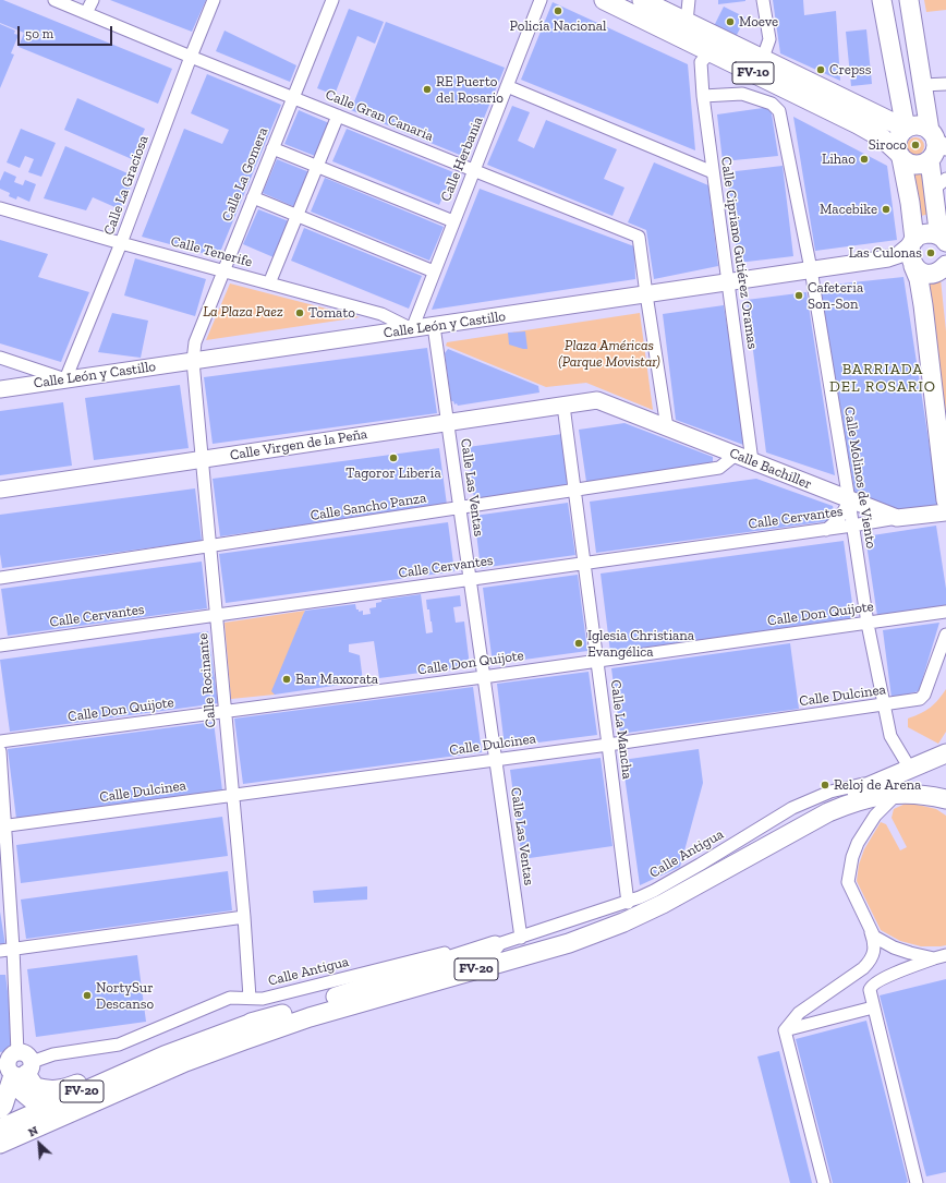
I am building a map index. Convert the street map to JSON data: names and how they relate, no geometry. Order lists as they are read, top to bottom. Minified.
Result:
{"streets":{"main road":["FV-10","FV-20"],"street":["Calle Gran Canaria","Calle Herbania","Calle La Gomera","Calle La Graciosa","Calle Tenerife","Calle Cipriano Gutiérez Oramas","Calle León y Castillo","Calle Virgen de la Peña","Calle Bachiller","Calle Molinos de Viento","Calle Las Ventas","Calle Sancho Panza","Calle Cervantes","Calle Don Quijote","Calle Rocinante","Calle Dulcinea","Calle La Mancha","Calle Antigua"]},"crossings":[["FV-10","Calle Cipriano Gutiérez Oramas"],["Calle Gran Canaria","Calle Herbania"],["Calle Gran Canaria","Calle La Gomera"],["Calle Gran Canaria","Calle La Graciosa"],["Calle Gran Canaria","Calle León y Castillo"],["Calle Herbania","Calle Tenerife"],["Calle Herbania","Calle León y Castillo"],["Calle La Gomera","Calle Tenerife"],["Calle La Gomera","Calle León y Castillo"],["Calle La Gomera","Calle Rocinante"],["Calle La Graciosa","Calle Tenerife"],["Calle La Graciosa","Calle León y Castillo"],["Calle Tenerife","Calle León y Castillo"],["Calle Cipriano Gutiérez Oramas","Calle León y Castillo"],["Calle Cipriano Gutiérez Oramas","Calle Bachiller"],["Calle Cipriano Gutiérez Oramas","Calle Molinos de Viento"],["Calle León y Castillo","Calle Molinos de Viento"],["Calle León y Castillo","Calle Las Ventas"],["Calle León y Castillo","Calle Rocinante"],["Calle Virgen de la Peña","Calle Bachiller"],["Calle Virgen de la Peña","Calle Las Ventas"],["Calle Virgen de la Peña","Calle Rocinante"],["Calle Virgen de la Peña","Calle La Mancha"],["Calle Bachiller","Calle Molinos de Viento"],["Calle Bachiller","Calle Sancho Panza"],["Calle Bachiller","Calle Cervantes"],["Calle Molinos de Viento","Calle Cervantes"],["Calle Molinos de Viento","Calle Don Quijote"],["Calle Molinos de Viento","Calle Dulcinea"],["Calle Molinos de Viento","FV-20"],["Calle Las Ventas","Calle Sancho Panza"],["Calle Las Ventas","Calle Cervantes"],["Calle Las Ventas","Calle Don Quijote"],["Calle Las Ventas","Calle Dulcinea"],["Calle Las Ventas","Calle Antigua"],["Calle Sancho Panza","Calle Rocinante"],["Calle Sancho Panza","Calle La Mancha"],["Calle Cervantes","Calle Rocinante"],["Calle Cervantes","Calle La Mancha"],["Calle Don Quijote","Calle Rocinante"],["Calle Don Quijote","Calle La Mancha"],["Calle Rocinante","Calle Dulcinea"],["Calle Rocinante","Calle Antigua"],["Calle Dulcinea","Calle La Mancha"],["Calle La Mancha","Calle Antigua"],["Calle Antigua","FV-20"]],"districts":["BARRIADA DEL ROSARIO"],"parks":["La Plaza Paez","Plaza Américas (Parque Movistar)"],"places":["Policía Nacional","Moeve","Crepss","RE Puerto del Rosario","Siroco","Lihao","Macebike","Las Culonas","Cafeteria Son-Son","Tomato","Tagoror Libería","Iglesia Christiana Evangélica","Bar Maxorata","Reloj de Arena","NortySur Descanso"],"scale_bar":"50 m","north":"top left"}
